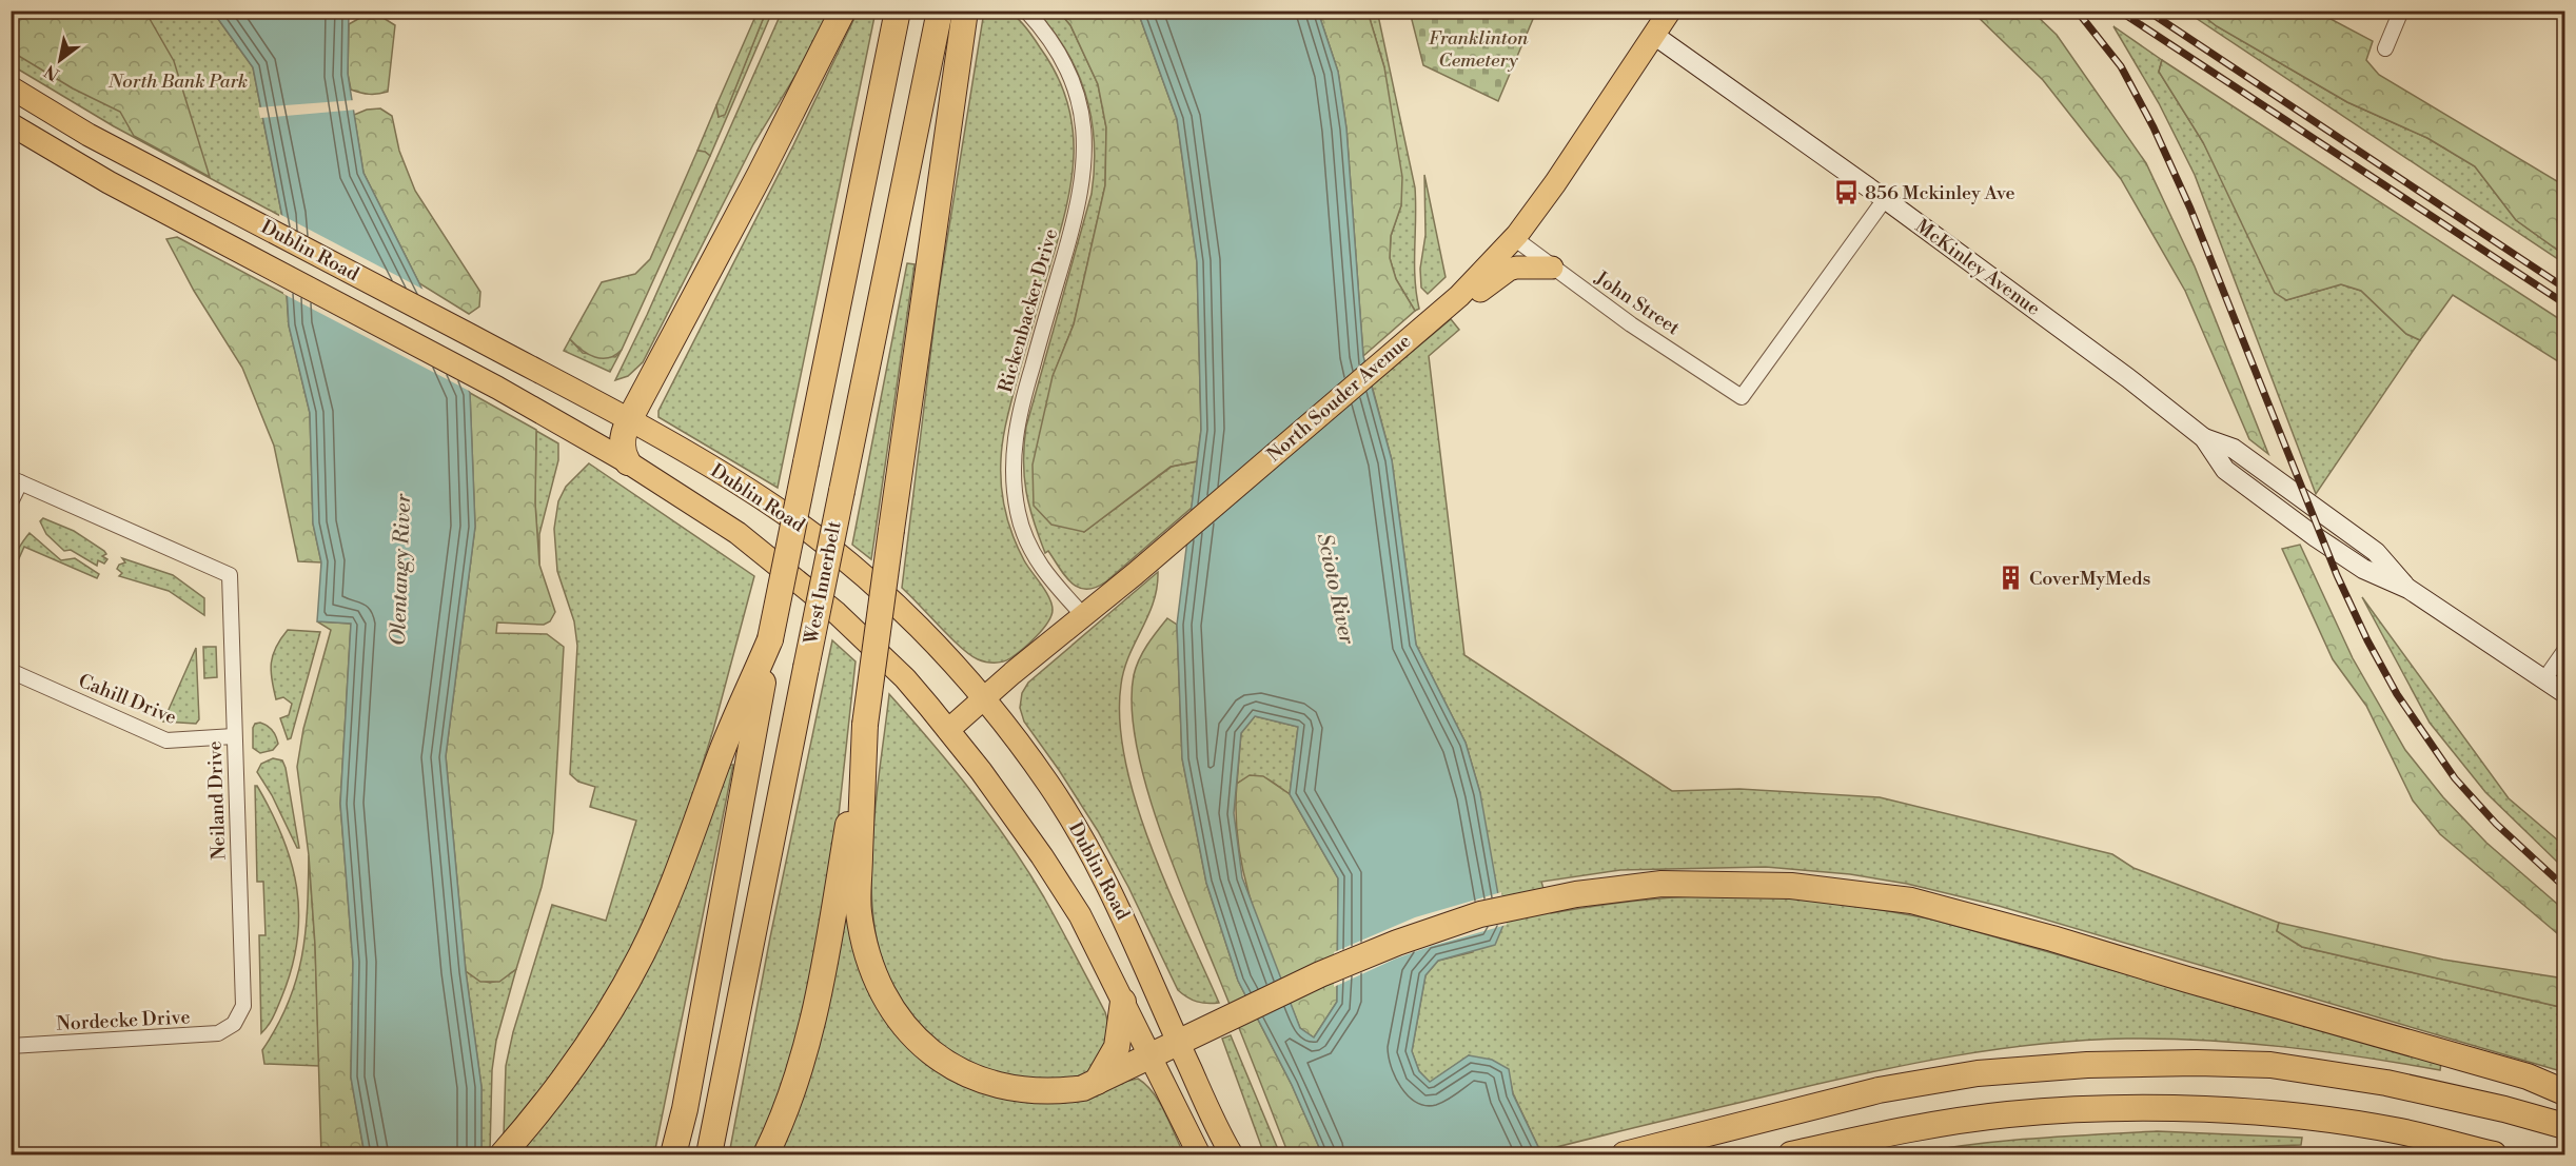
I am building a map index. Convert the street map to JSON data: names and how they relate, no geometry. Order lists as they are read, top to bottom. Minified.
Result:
{"streets":{"highway":["West Innerbelt"],"main road":["Dublin Road","McKinley Avenue","North Souder Avenue"],"street":["John Street","Rickenbacker Drive","Cahill Drive","Neiland Drive","Nordecke Drive"]},"crossings":[["Dublin Road","North Souder Avenue"],["McKinley Avenue","John Street"],["McKinley Avenue","North Souder Avenue"],["John Street","North Souder Avenue"],["Rickenbacker Drive","North Souder Avenue"],["Cahill Drive","Neiland Drive"],["Neiland Drive","Nordecke Drive"]],"water":["Olentangy River","Scioto River"],"parks":["Franklinton Cemetery","North Bank Park"],"places":{"bus stop":["856 Mckinley Ave"],"building":["CoverMyMeds"]},"north":"bottom left"}
